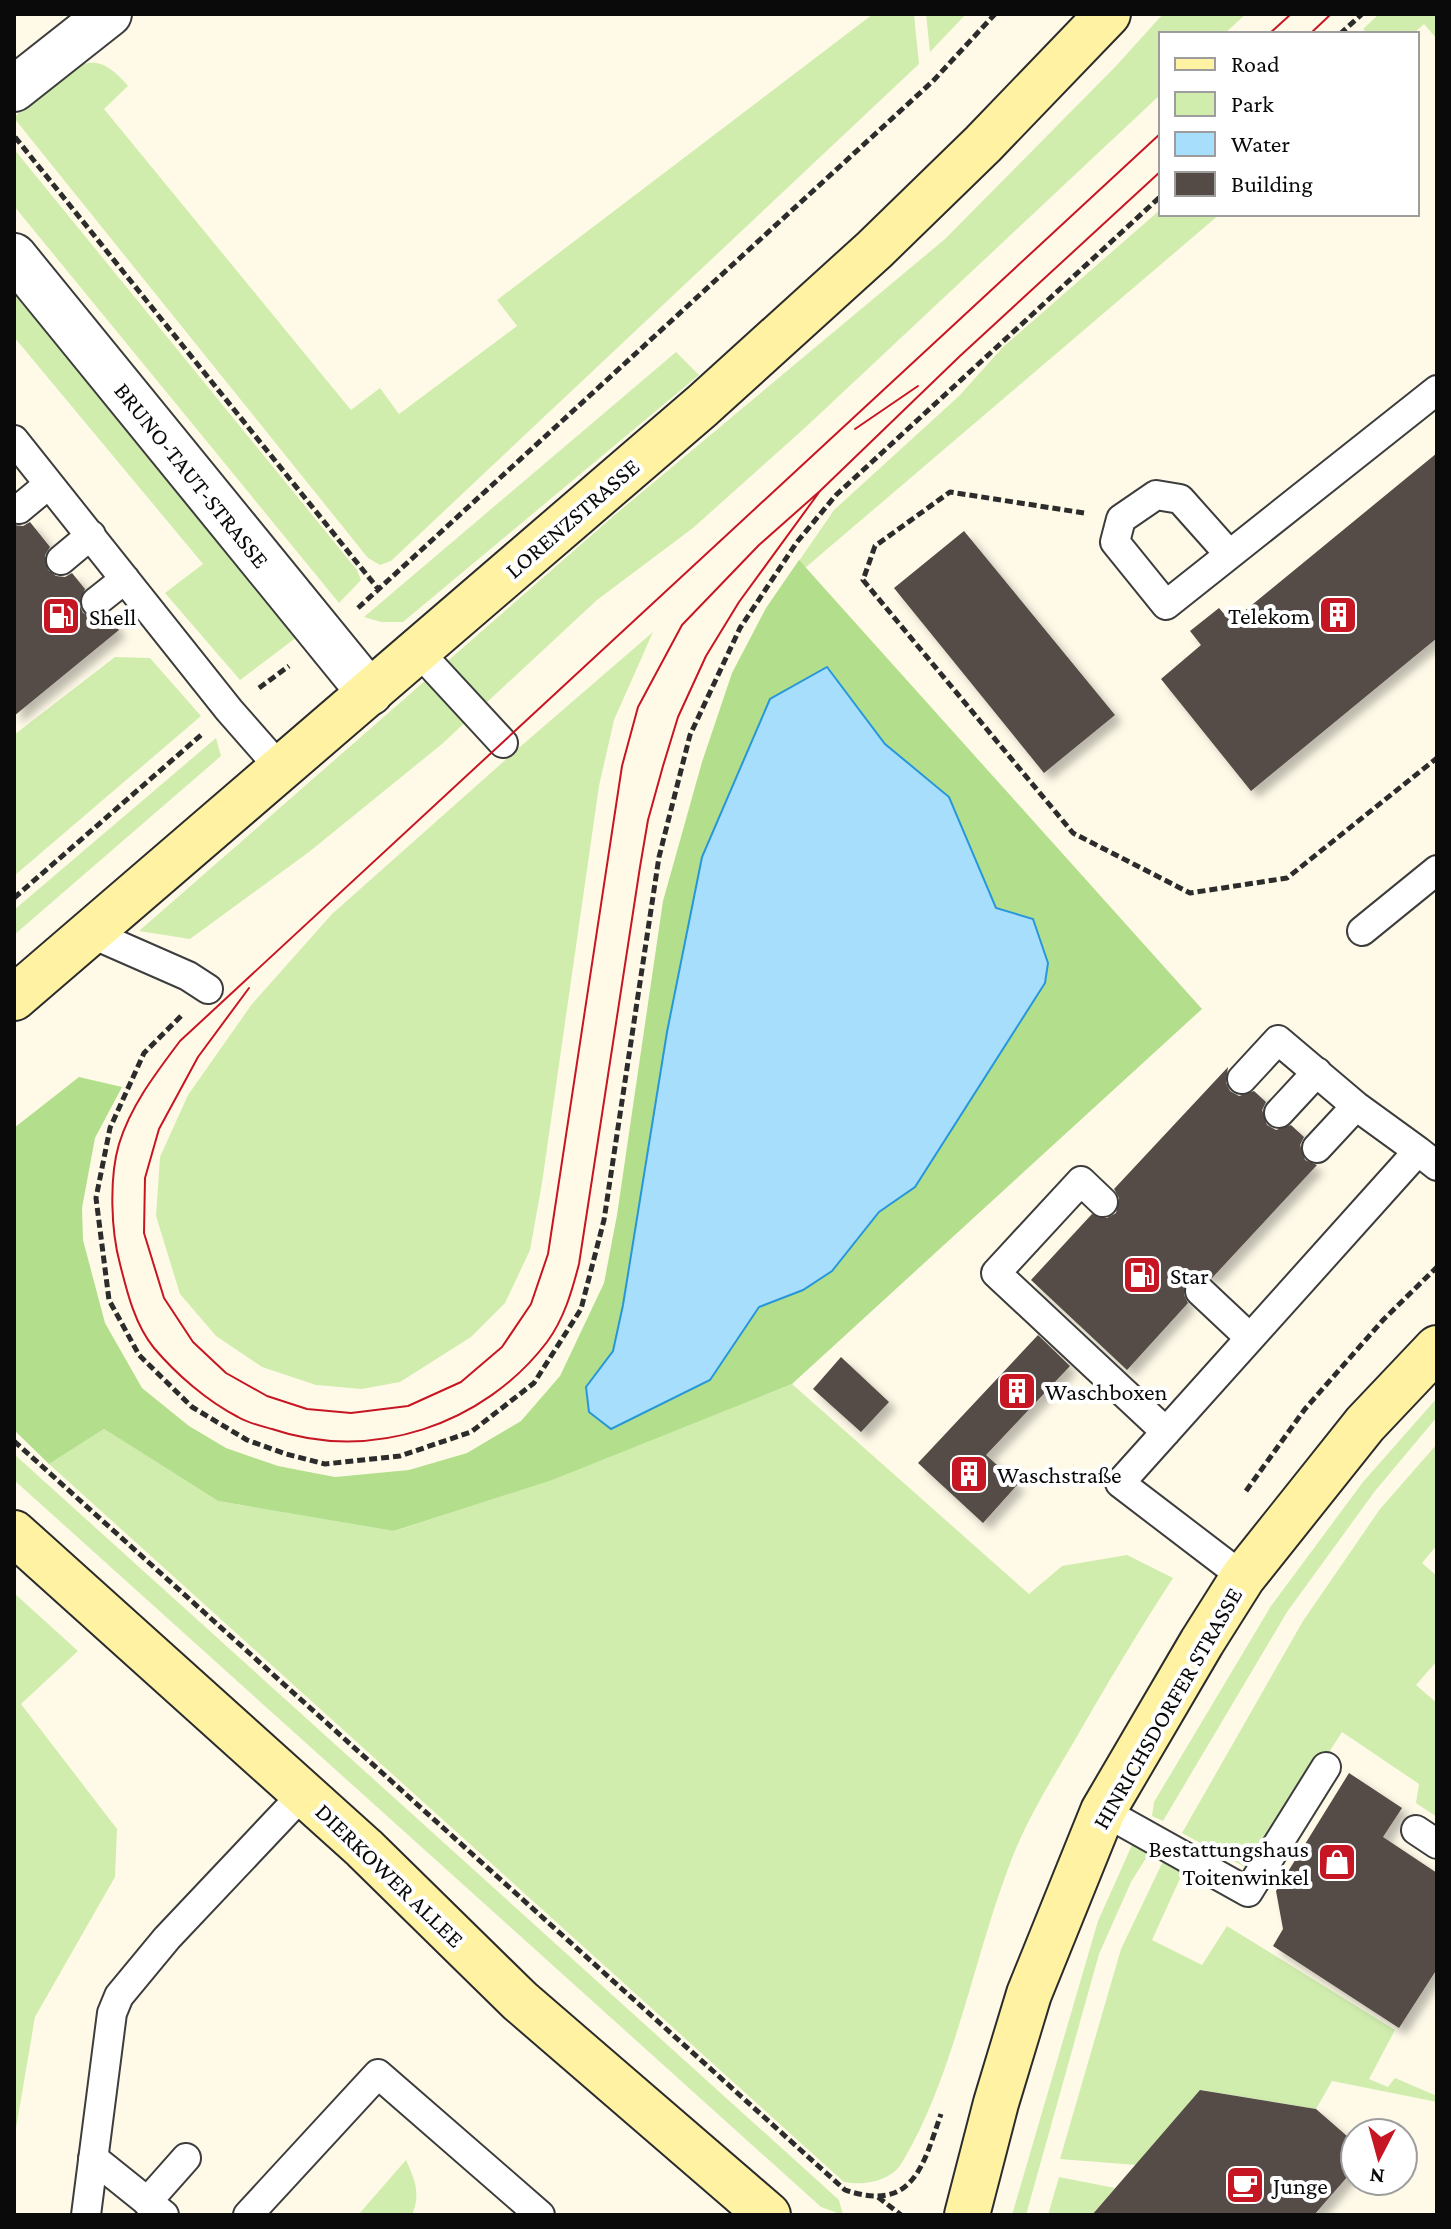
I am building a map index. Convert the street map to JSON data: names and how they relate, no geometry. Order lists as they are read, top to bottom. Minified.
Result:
{"streets":{"street":["BRUNO-TAUT-STRASSE","LORENZSTRASSE","HINRICHSDORFER STRASSE","DIERKOWER ALLEE"]},"crossings":[["BRUNO-TAUT-STRASSE","LORENZSTRASSE"]],"places":{"building":["Telekom","Waschboxen","Waschstraße"],"fuel station":["Shell","Star"],"shop":["Bestattungshaus Toitenwinkel"],"cafe":["Junge"]},"legend":["Road","Park","Water","Building"],"north":"bottom"}
